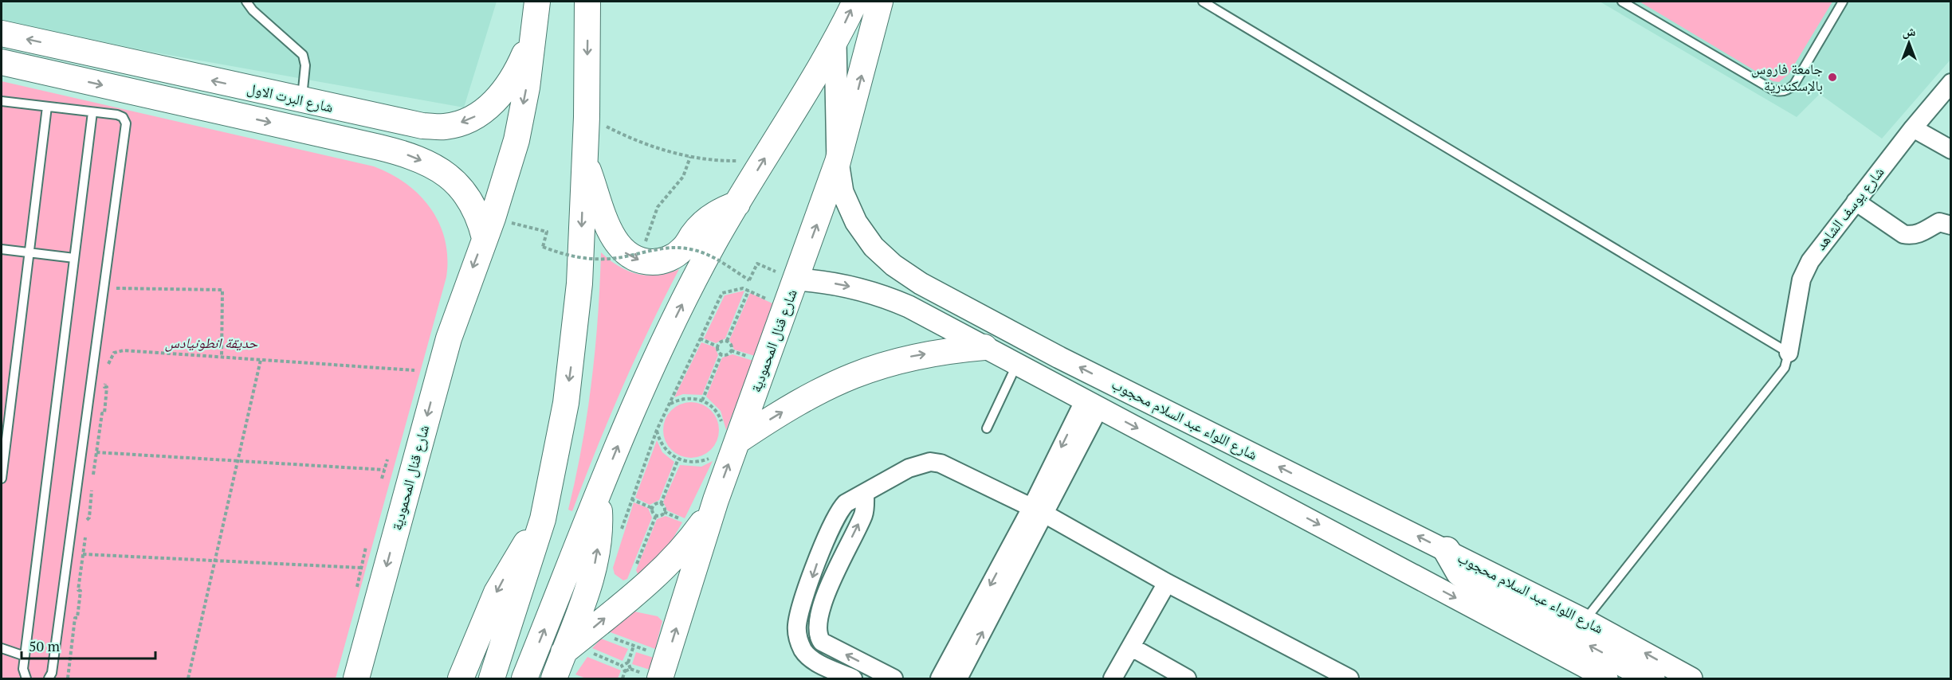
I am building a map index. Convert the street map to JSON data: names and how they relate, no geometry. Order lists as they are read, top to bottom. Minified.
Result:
{"streets":{"main road":["شارع البرت الاول","شارع قنال المحمودية"],"street":["شارع يوسف الشاهد","شارع اللواء عبد السلام محجوب"]},"crossings":[["شارع البرت الاول","شارع قنال المحمودية"],["شارع قنال المحمودية","شارع اللواء عبد السلام محجوب"]],"parks":["حديقة انطونيادس"],"places":["جامعة فاروس بالإسكندرية"],"scale_bar":"50 m","north":"top"}
